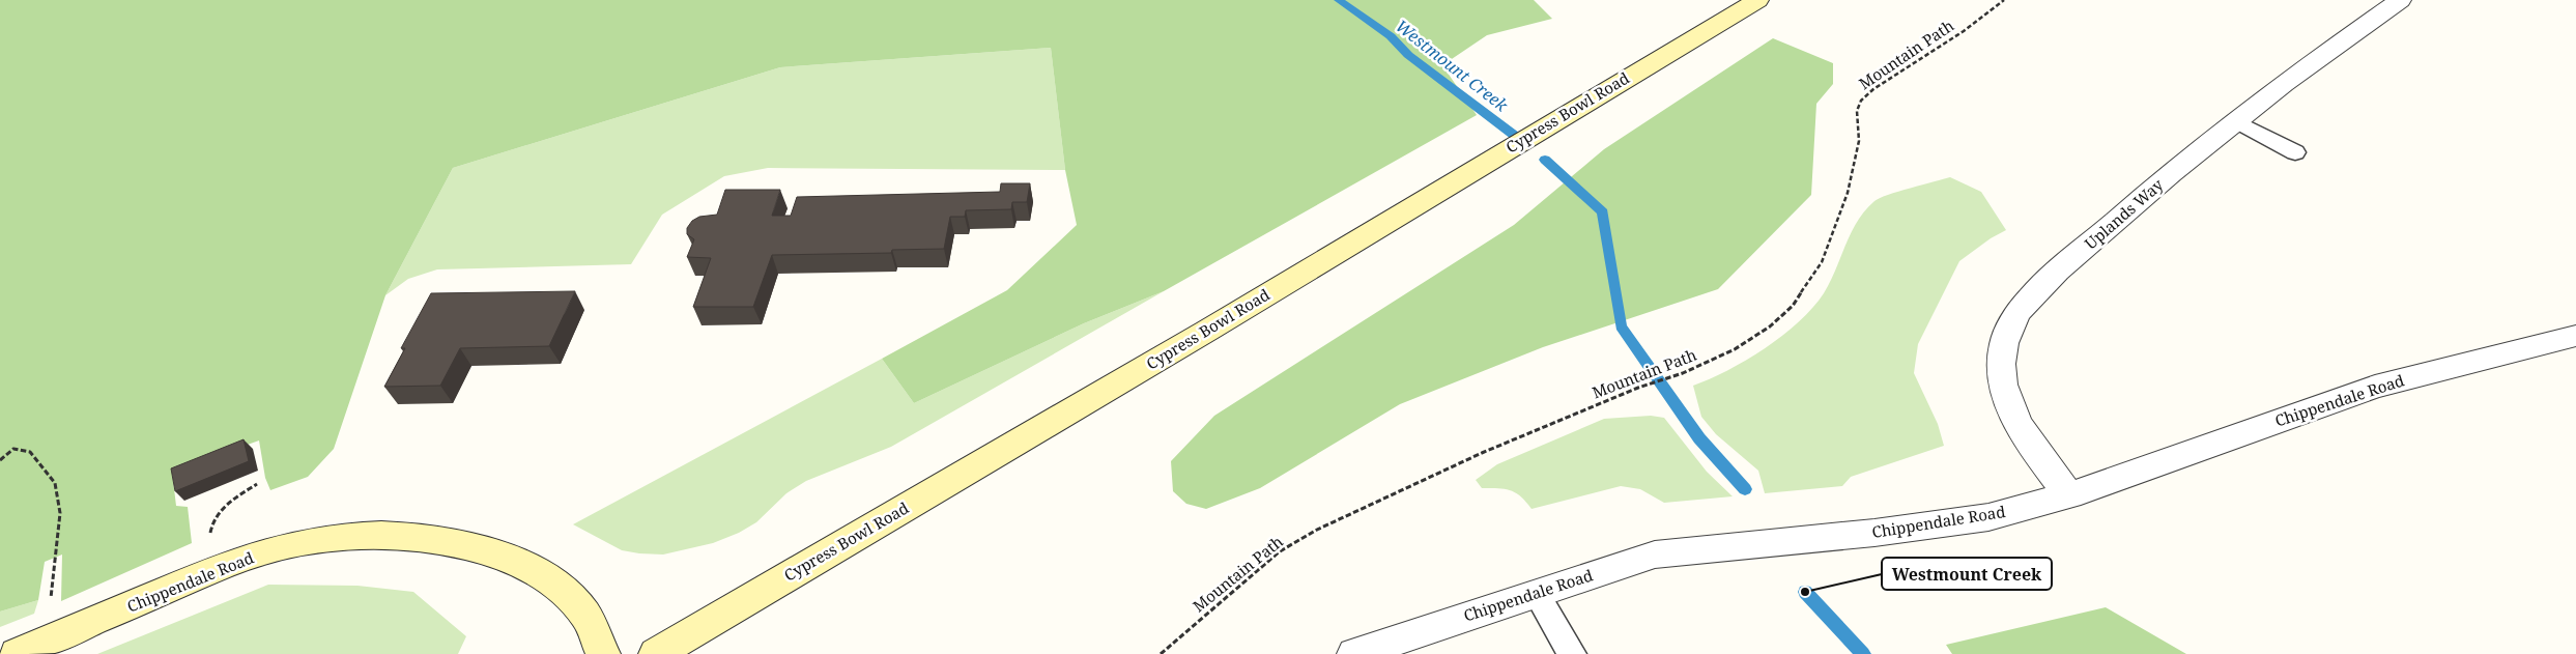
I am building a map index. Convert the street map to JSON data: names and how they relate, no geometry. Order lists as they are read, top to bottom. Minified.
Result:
{"streets":{"street":["Cypress Bowl Road","Uplands Way","Chippendale Road"],"path":["Mountain Path"]},"crossings":[["Uplands Way","Chippendale Road"]],"water":["Westmount Creek"],"places":["Westmount Creek"]}
